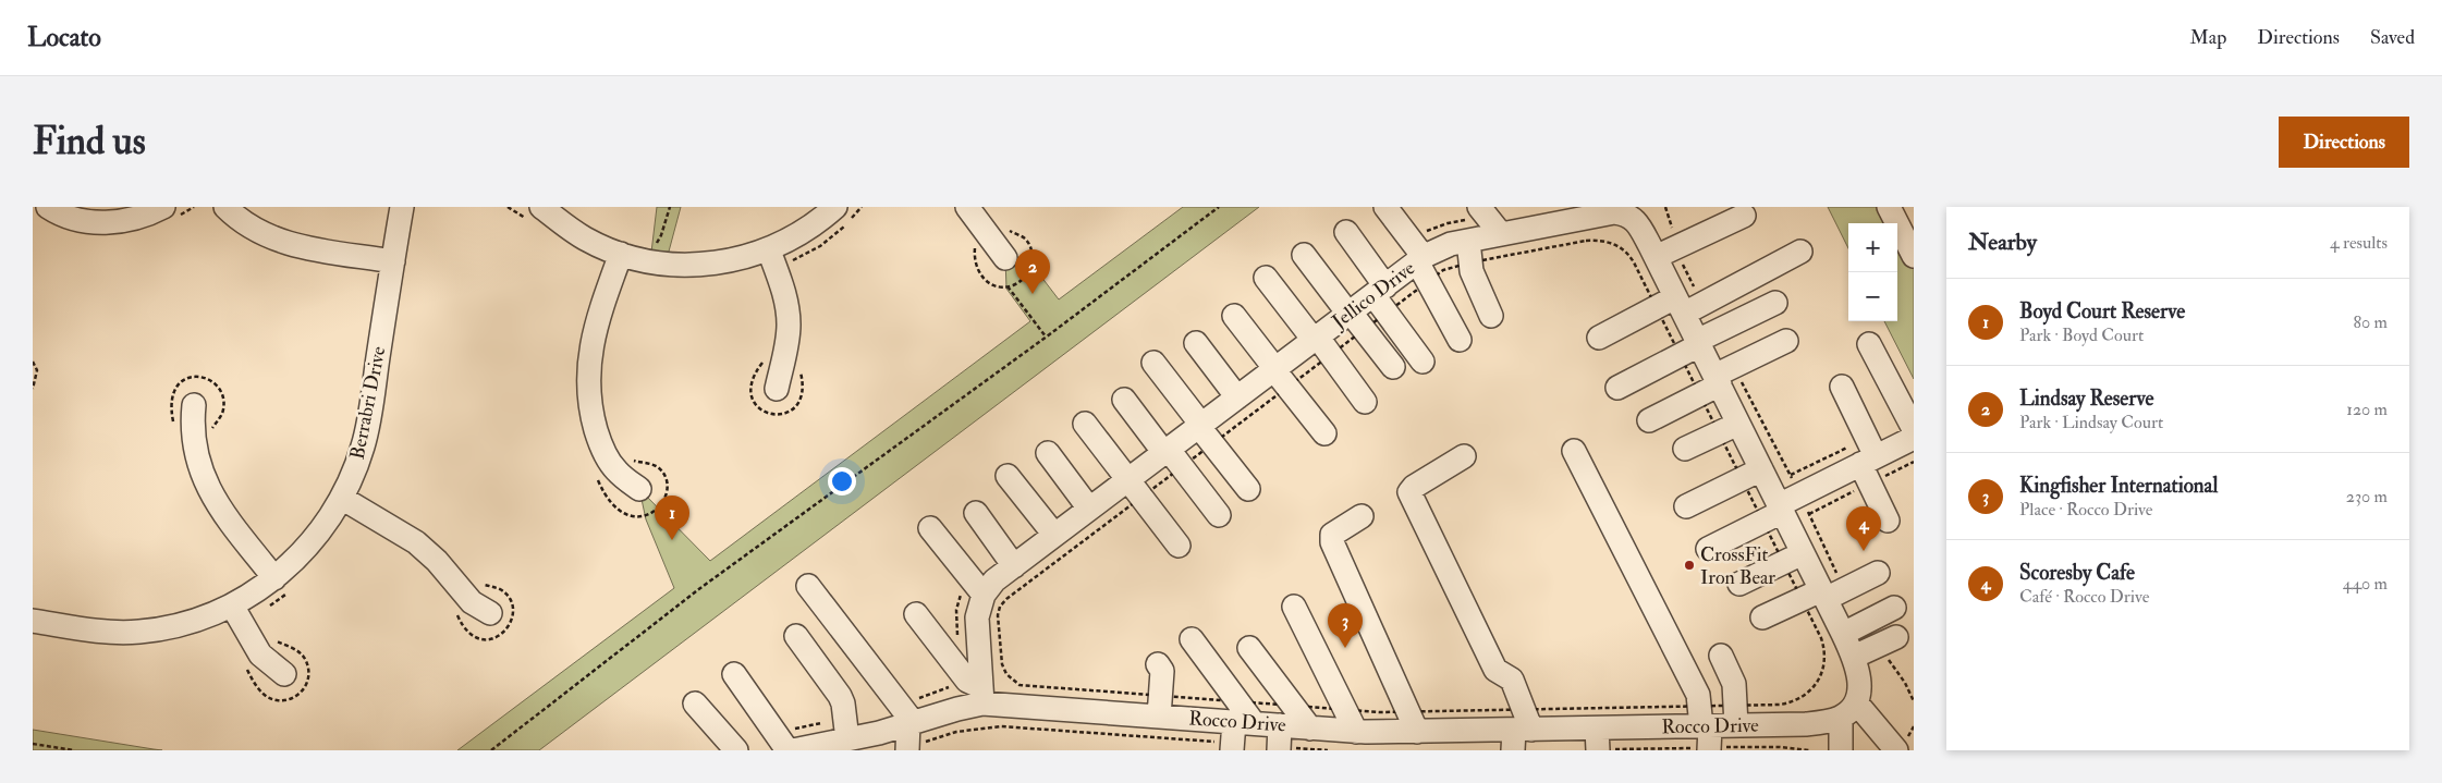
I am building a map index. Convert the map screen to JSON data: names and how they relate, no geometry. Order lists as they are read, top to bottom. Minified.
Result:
{"streets":{"street":["Jellico Drive","Berrabri Drive","Rocco Drive"]},"places":["CrossFit Iron Bear"],"page":{"header":"Locato","nav":["Map","Directions","Saved"],"buttons":"Directions","title":"Find us","heading":["Nearby","4 results"],"map_buttons":["+","−"],"pins":["2","1","4","3"],"list":[{"mark":"1","name":"Boyd Court Reserve","note":"Park · Boyd Court","value":"80 m"},{"mark":"2","name":"Lindsay Reserve","note":"Park · Lindsay Court","value":"120 m"},{"mark":"3","name":"Kingfisher International","note":"Place · Rocco Drive","value":"230 m"},{"mark":"4","name":"Scoresby Cafe","note":"Café · Rocco Drive","value":"440 m"}]}}
